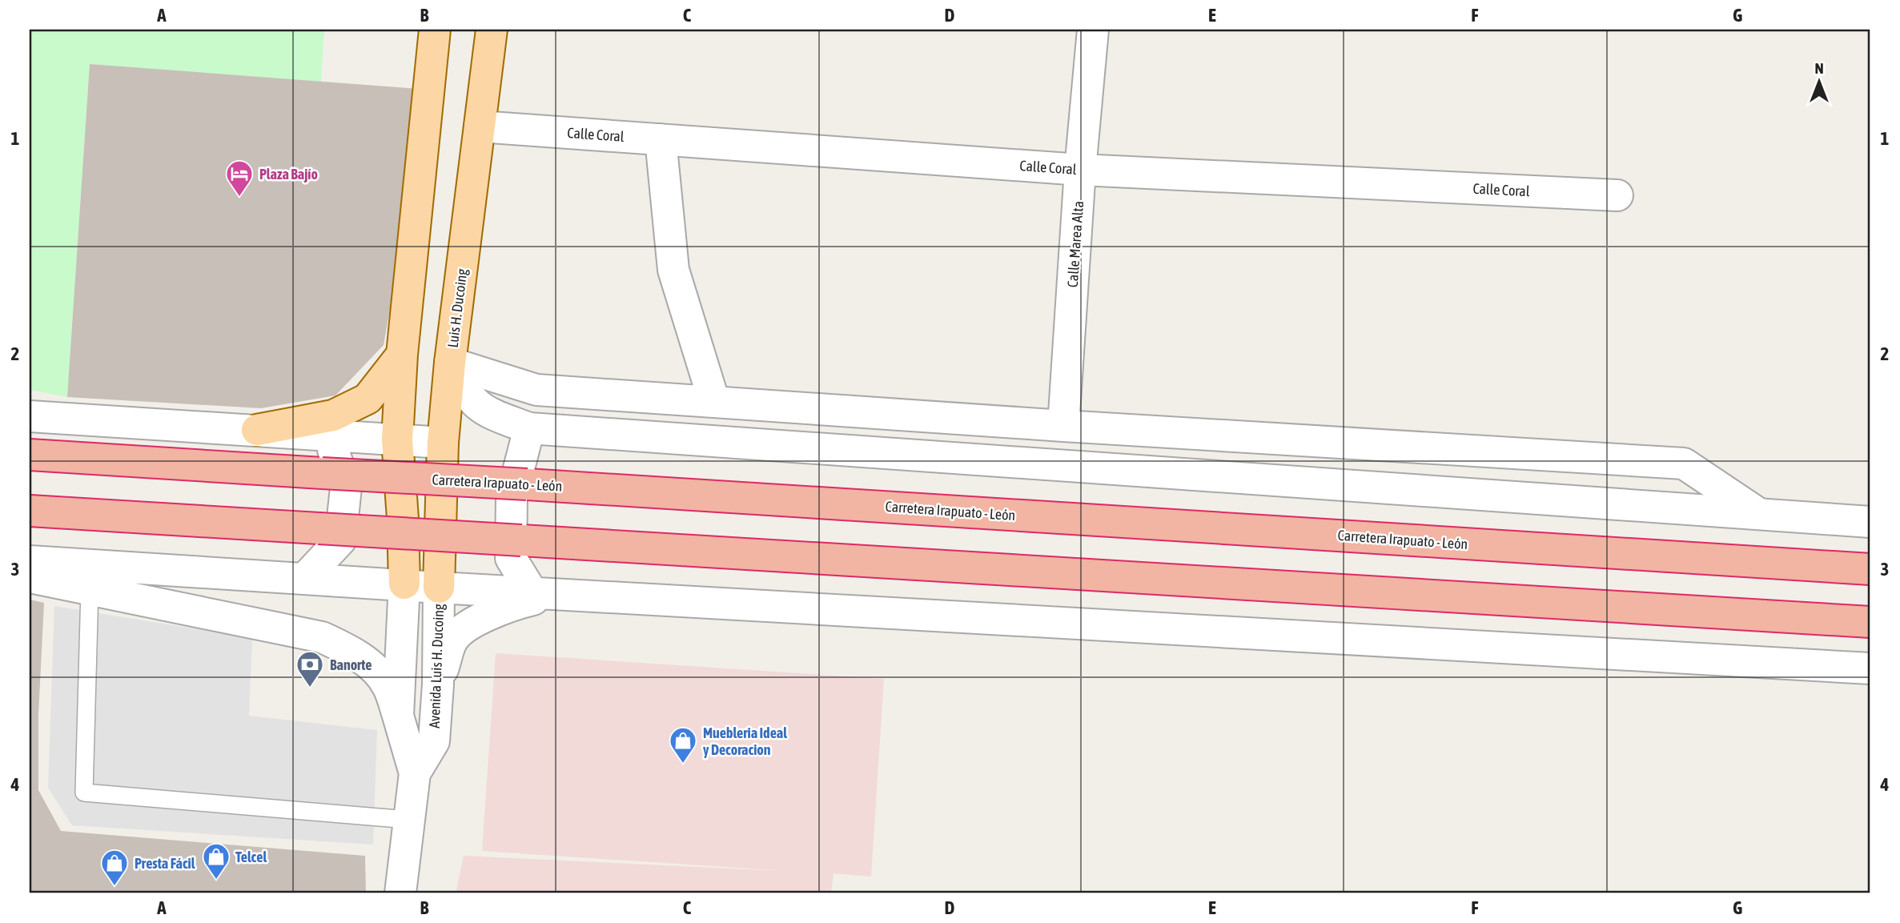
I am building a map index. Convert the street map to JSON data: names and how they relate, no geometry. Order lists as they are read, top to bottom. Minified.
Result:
{"streets":{"highway":["Carretera Irapuato - León"],"main road":["Luis H. Ducoing"],"street":["Calle Coral","Calle Marea Alta","Avenida Luis H. Ducoing"]},"crossings":[["Calle Coral","Calle Marea Alta"],["Calle Coral","Luis H. Ducoing"],["Luis H. Ducoing","Avenida Luis H. Ducoing"]],"places":{"hotel":["Plaza Bajío"],"bank":["Banorte"],"shop":["Muebleria Ideal y Decoracion","Telcel","Presta Fácil"]},"north":"top","grid":{"columns":["A","B","C","D","E","F","G"],"rows":["1","2","3","4"]}}
